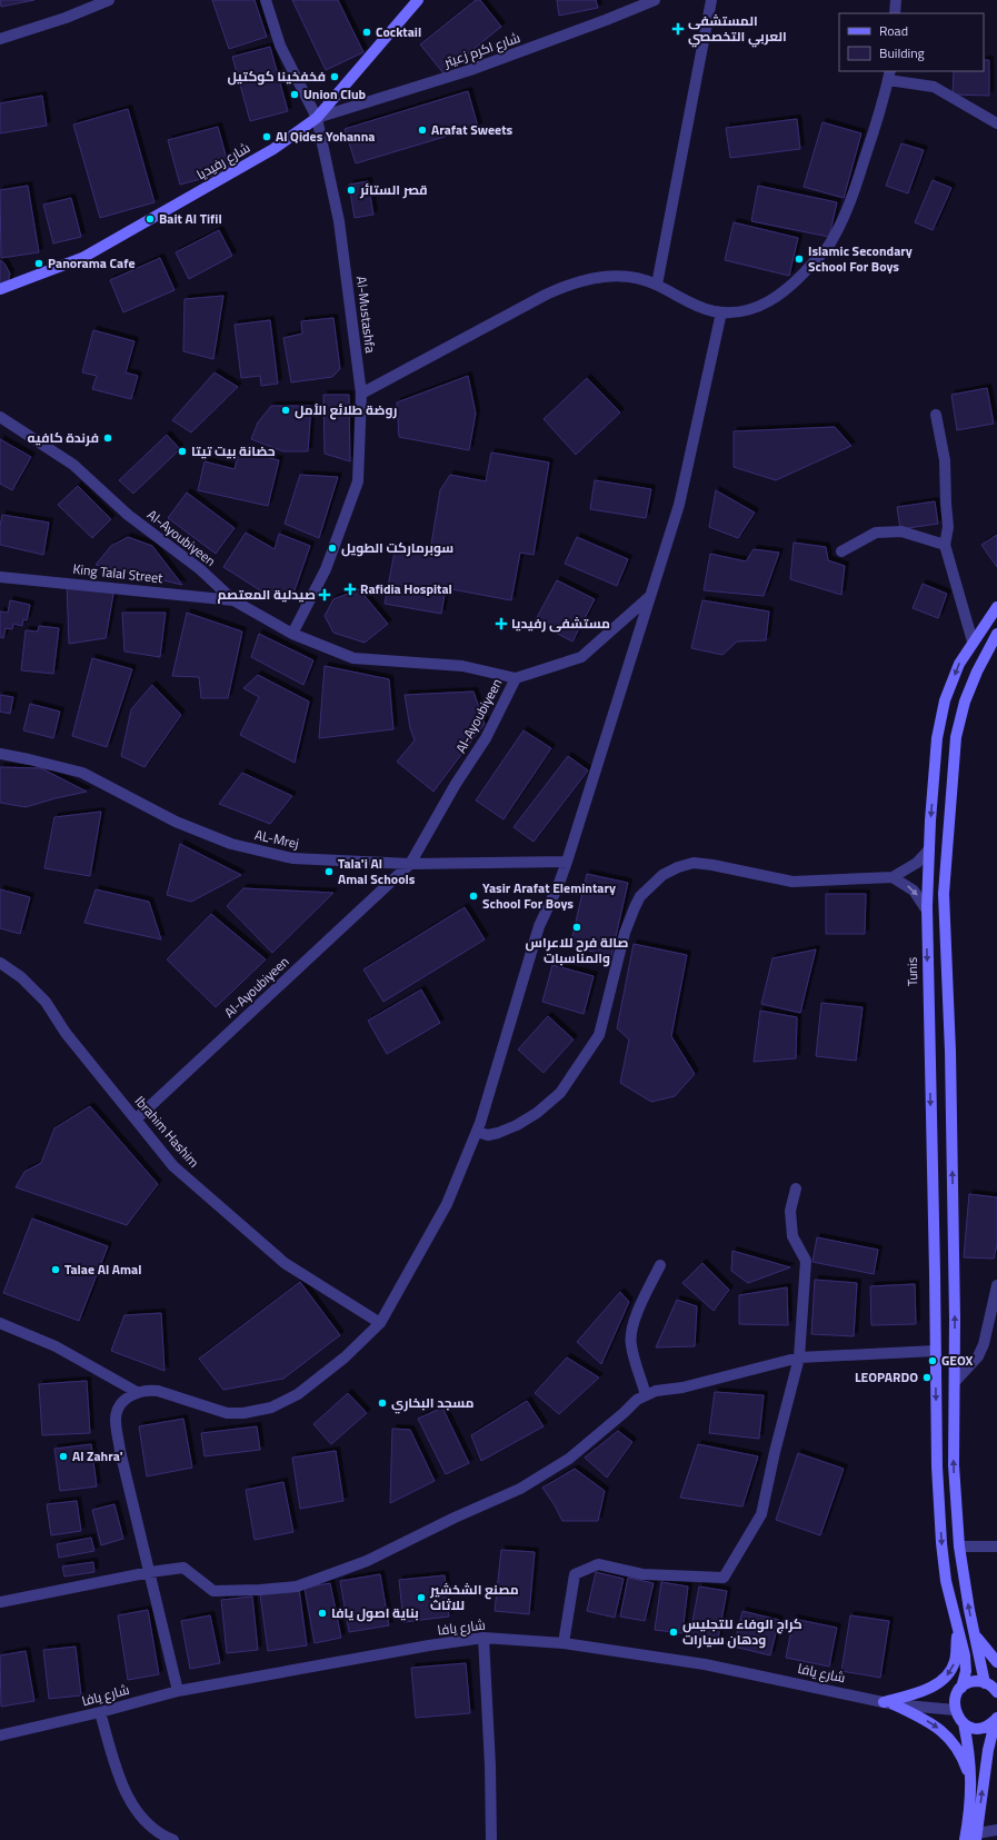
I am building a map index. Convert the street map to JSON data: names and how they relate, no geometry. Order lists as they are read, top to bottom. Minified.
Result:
{"streets":{"main road":["شارع رفيديا","Tunis"],"street":["شارع اكرم زعيتر","Al-Mustashfa","Al-Ayoubiyeen","King Talal Street","AL-Mrej","Ibrahim Hashim","شارع يافا"]},"crossings":[["شارع اكرم زعيتر","شارع رفيديا"],["شارع اكرم زعيتر","Al-Mustashfa"],["شارع رفيديا","Al-Mustashfa"],["Al-Mustashfa","Al-Ayoubiyeen"],["Al-Ayoubiyeen","King Talal Street"],["Al-Ayoubiyeen","AL-Mrej"],["Al-Ayoubiyeen","Ibrahim Hashim"],["Tunis","شارع يافا"]],"places":{"health":["المستشفى العربي التخصصي","Rafidia Hospital","صيدلية المعتصم","مستشفى رفيديا"],"other":["Cocktail","فخفخينا كوكتيل","Union Club","Arafat Sweets","Al Qides Yohanna","قصر الستائر","Bait Al Tifil","Islamic Secondary School For Boys","Panorama Cafe","روضة طلائع الأمل","فرندة كافيه","حضانة بيت تيتا","سوبرماركت الطويل","Tala'i Al Amal Schools","Yasir Arafat Elemintary School For Boys","صالة فرح للاعراس والمناسبات","Talae Al Amal","GEOX","LEOPARDO","مسجد البخاري","Al Zahra'","مصنع الشخشير للاثاث","بناية اصول يافا","كراج الوفاء للتجليس ودهان سيارات"]},"legend":["Road","Building"]}
